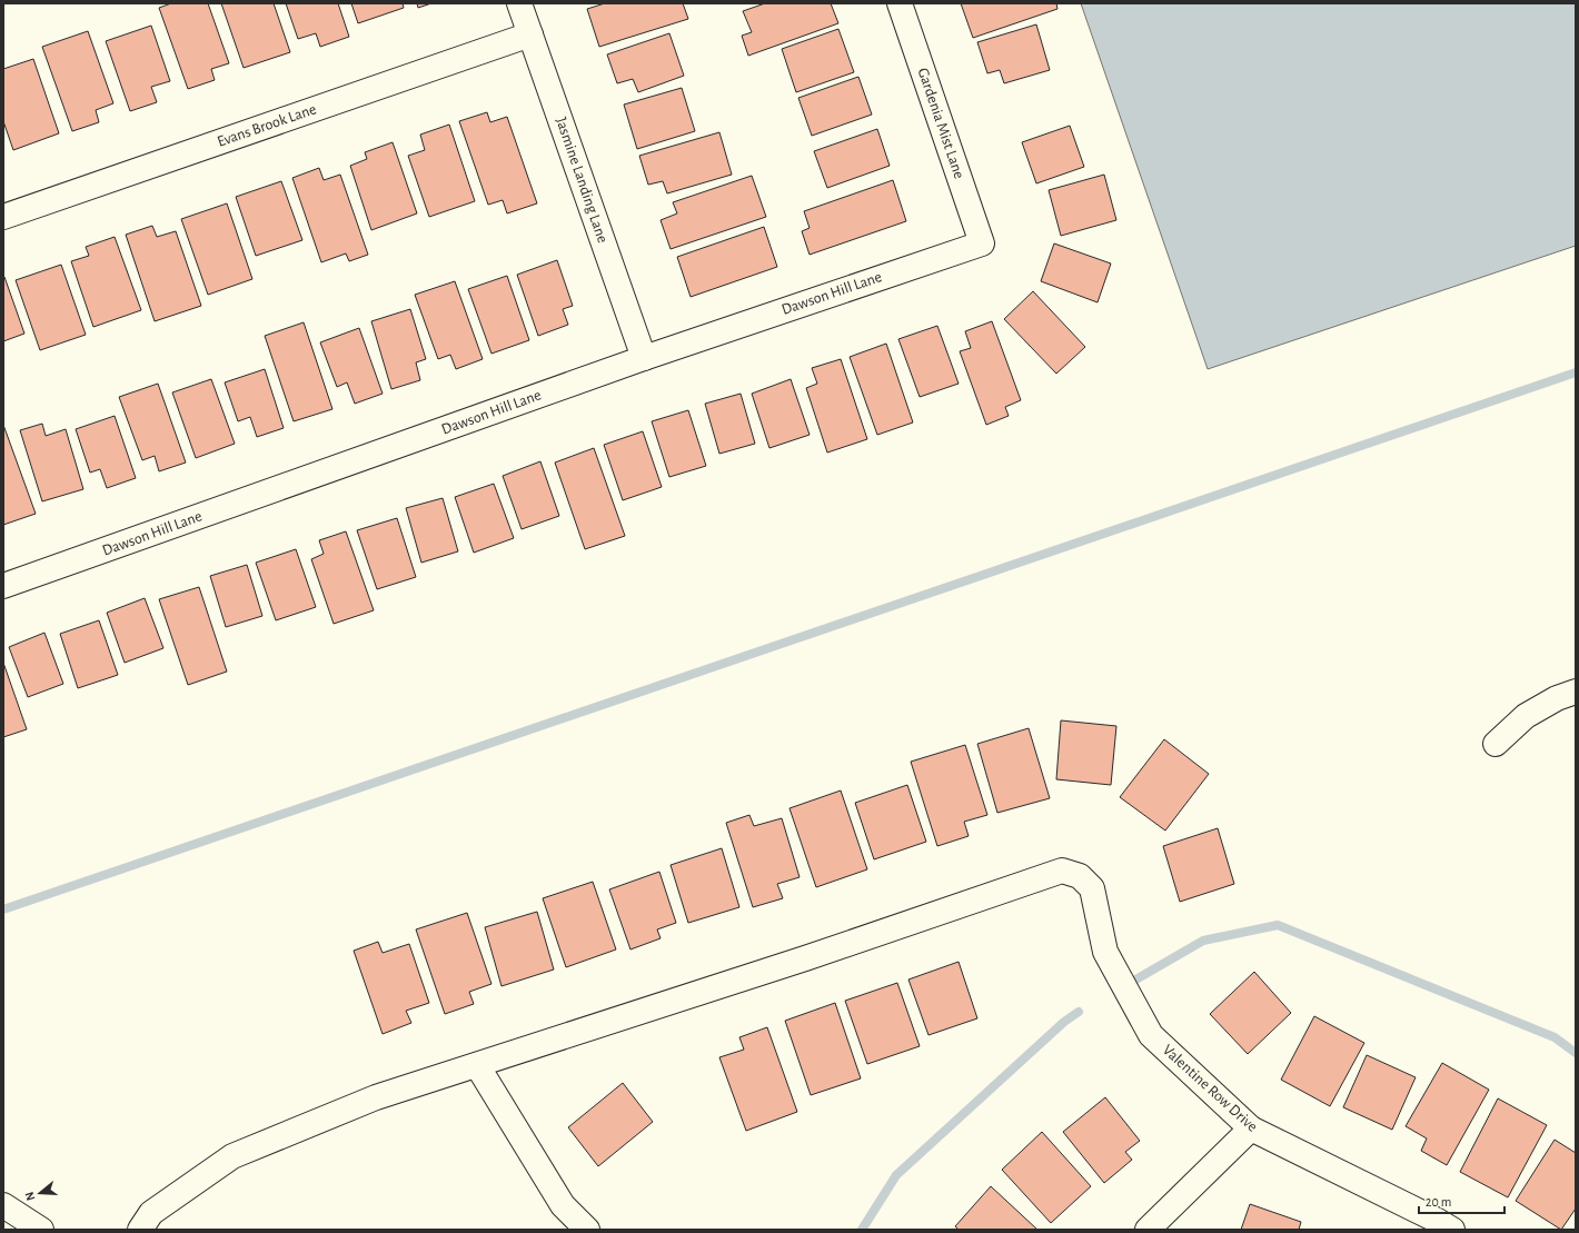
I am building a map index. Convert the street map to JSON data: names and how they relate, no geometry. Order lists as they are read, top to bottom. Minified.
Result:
{"streets":{"street":["Gardenia Mist Lane","Evans Brook Lane","Jasmine Landing Lane","Dawson Hill Lane","Valentine Row Drive"]},"crossings":[["Gardenia Mist Lane","Dawson Hill Lane"],["Evans Brook Lane","Jasmine Landing Lane"],["Jasmine Landing Lane","Dawson Hill Lane"]],"scale_bar":"20 m","north":"left"}
